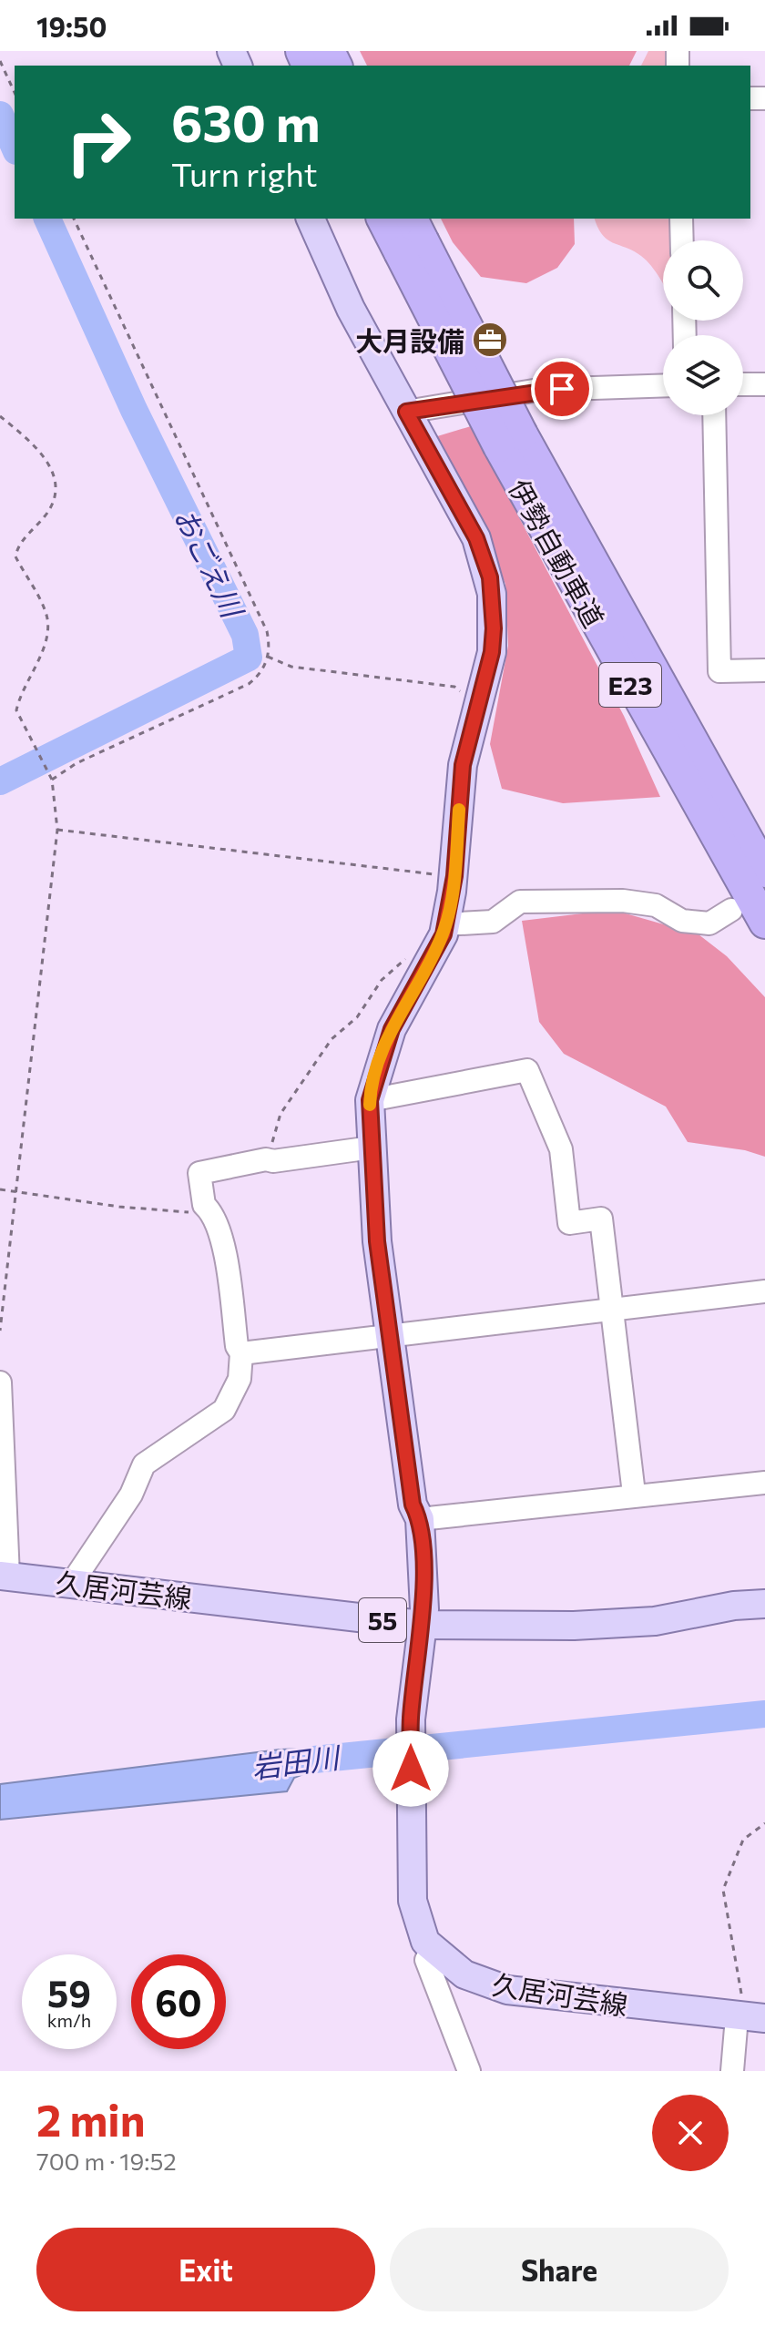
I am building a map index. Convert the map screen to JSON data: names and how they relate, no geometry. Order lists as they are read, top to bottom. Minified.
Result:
{"streets":{"highway":["伊勢自動車道","E23"],"main road":["久居河芸線","55"]},"water":["おごえ川","岩田川"],"places":{"office":["大月設備"]},"page":{"status":"19:50","turn":["630 m","Turn right"],"speed":"59 km/h","limit":"60","heading":["2 min","700 m · 19:52"],"buttons":["Exit","Share"]}}
